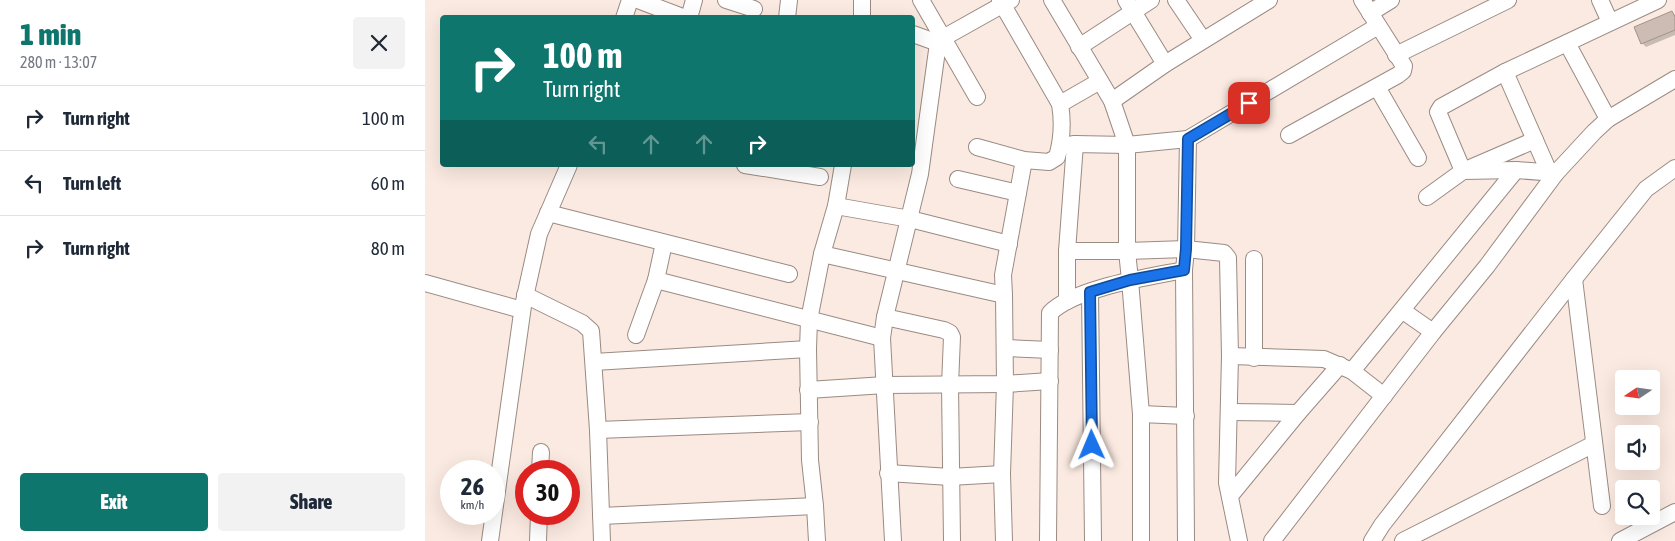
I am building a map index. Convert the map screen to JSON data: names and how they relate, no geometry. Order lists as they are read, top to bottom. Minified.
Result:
{"north":"left","page":{"heading":["1 min","280 m · 13:07"],"turn":["100 m","Turn right"],"list":[{"name":"Turn right","value":"100 m"},{"name":"Turn left","value":"60 m"},{"name":"Turn right","value":"80 m"}],"speed":"26 km/h","limit":"30","buttons":["Exit","Share"]}}
